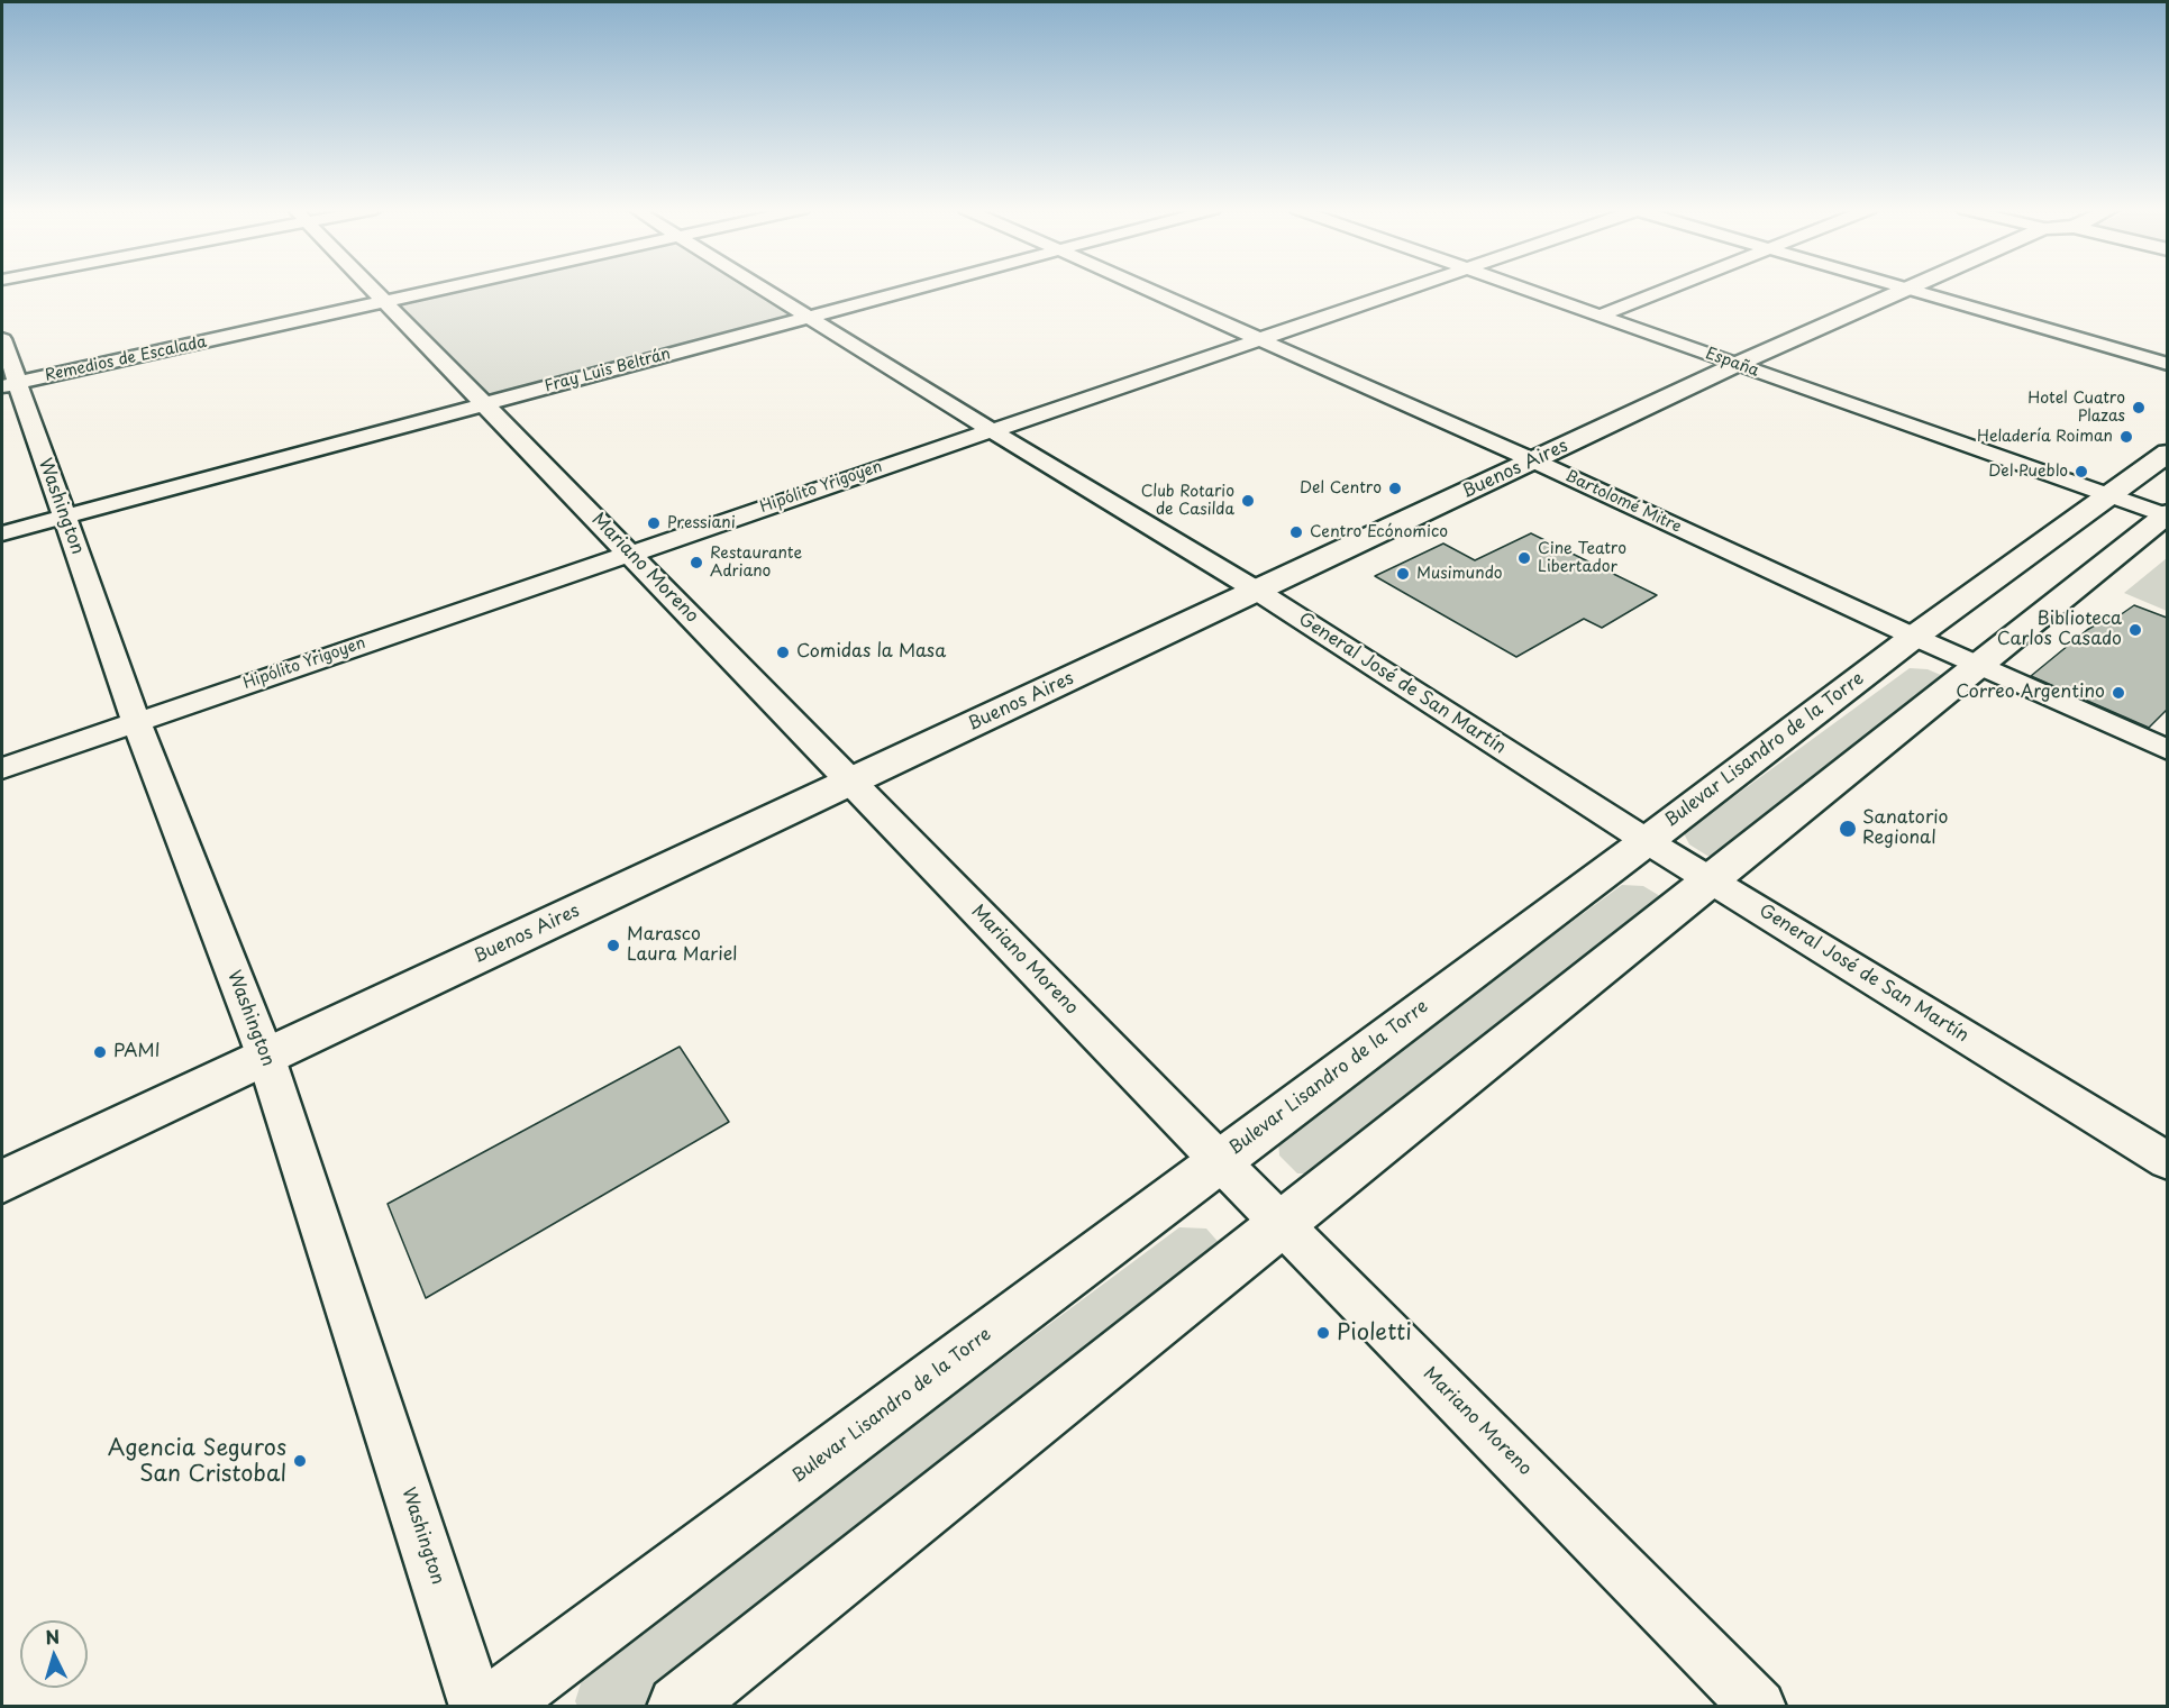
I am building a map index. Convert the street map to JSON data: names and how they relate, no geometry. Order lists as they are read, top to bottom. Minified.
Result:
{"streets":{"main road":["Buenos Aires","Bulevar Lisandro de la Torre"],"street":["Remedios de Escalada","España","Fray Luis Beltrán","Hipólito Yrigoyen","Bartolomé Mitre","Washington","Mariano Moreno","General José de San Martín"]},"crossings":[["Remedios de Escalada","Washington"],["Remedios de Escalada","Mariano Moreno"],["España","Buenos Aires"],["España","Bulevar Lisandro de la Torre"],["Fray Luis Beltrán","Washington"],["Fray Luis Beltrán","Mariano Moreno"],["Fray Luis Beltrán","General José de San Martín"],["Buenos Aires","Bartolomé Mitre"],["Buenos Aires","Washington"],["Buenos Aires","Mariano Moreno"],["Buenos Aires","General José de San Martín"],["Hipólito Yrigoyen","Bartolomé Mitre"],["Hipólito Yrigoyen","Washington"],["Hipólito Yrigoyen","Mariano Moreno"],["Hipólito Yrigoyen","General José de San Martín"],["Bartolomé Mitre","Bulevar Lisandro de la Torre"],["Mariano Moreno","Bulevar Lisandro de la Torre"],["General José de San Martín","Bulevar Lisandro de la Torre"]],"places":["Hotel Cuatro Plazas","Heladería Roiman","Del Pueblo","Del Centro","Club Rotario de Casilda","Pressiani","Centro Ecónomico","Cine Teatro Libertador","Restaurante Adriano","Musimundo","Biblioteca Carlos Casado","Comidas la Masa","Correo Argentino","Sanatorio Regional","Marasco Laura Mariel","PAMI","Pioletti","Agencia Seguros San Cristobal"],"north":"top"}
